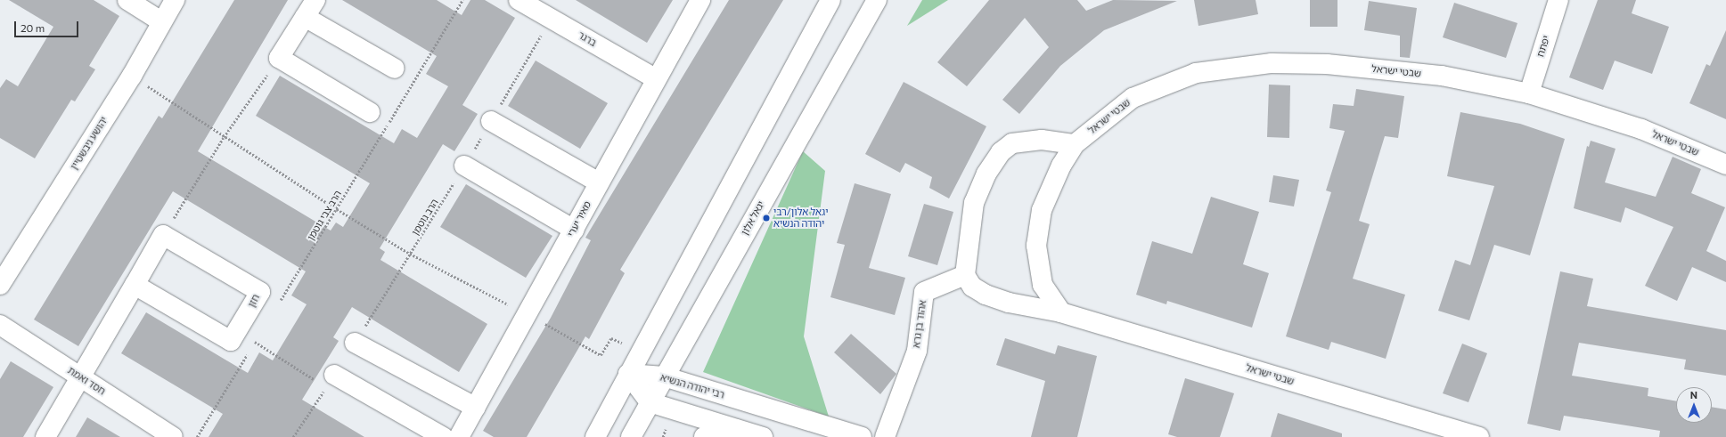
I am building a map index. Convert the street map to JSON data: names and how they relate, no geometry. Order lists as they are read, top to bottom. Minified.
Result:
{"streets":{"street":["ברגר","יפתח","שבטי ישראל","יהושע גיבשטיין","יגאל אלון","מאיר יערי","חזן","אהוד בן גרא","חסד ואמת","רבי יהודה הנשיא"],"path":["הרב צבי גוטמן","הרב גוטמן"]},"crossings":[["ברגר","הרב גוטמן"],["ברגר","מאיר יערי"],["יפתח","שבטי ישראל"],["שבטי ישראל","אהוד בן גרא"],["יגאל אלון","רבי יהודה הנשיא"]],"places":["יגאל אלון/רבי יהודה הנשיא"],"scale_bar":"20 m","north":"top"}
